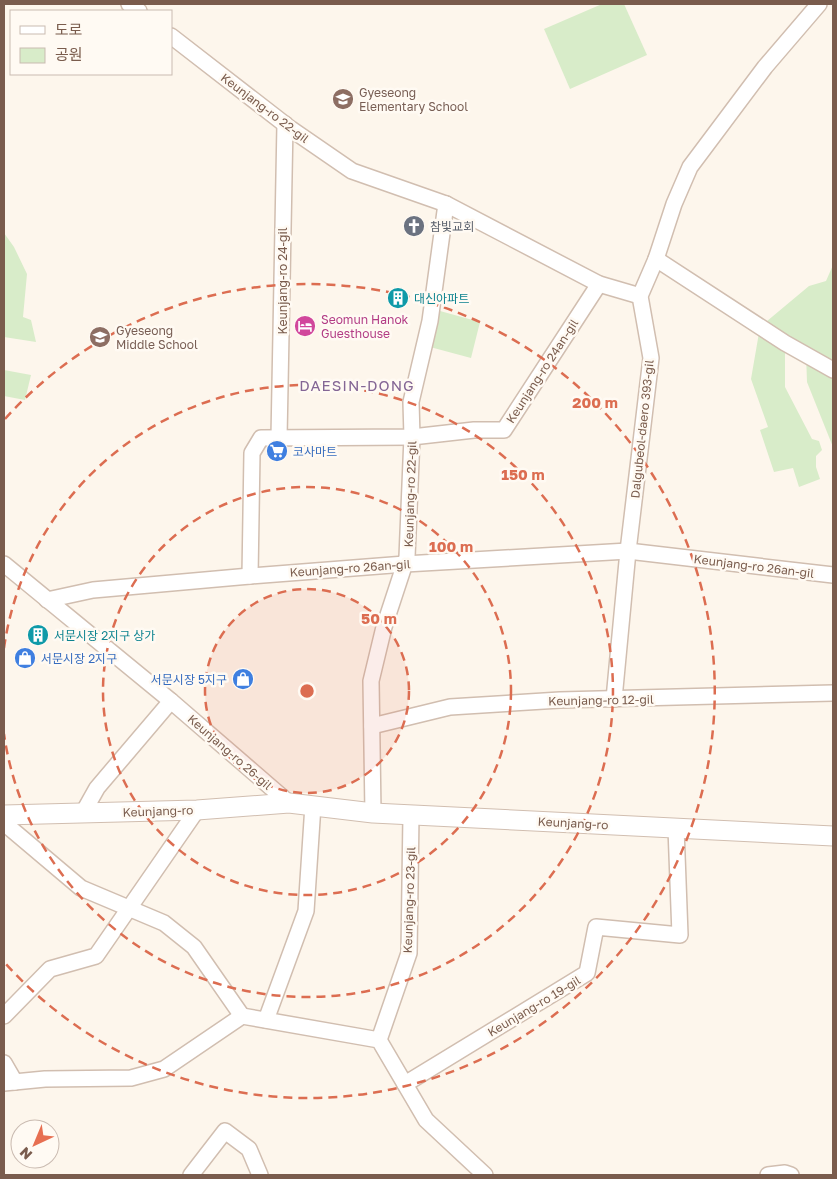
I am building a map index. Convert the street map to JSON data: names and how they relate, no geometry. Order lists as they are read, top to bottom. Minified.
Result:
{"streets":{"street":["Keunjang-ro 22-gil","Keunjang-ro 24-gil","Keunjang-ro 24an-gil","Dalgubeol-daero 393-gil","Keunjang-ro 26an-gil","Keunjang-ro 12-gil","Keunjang-ro 26-gil","Keunjang-ro","Keunjang-ro 23-gil","Keunjang-ro 19-gil"]},"crossings":[["Keunjang-ro 22-gil","Keunjang-ro 24-gil"],["Keunjang-ro 22-gil","Keunjang-ro 24an-gil"],["Keunjang-ro 22-gil","Dalgubeol-daero 393-gil"],["Keunjang-ro 22-gil","Keunjang-ro 26an-gil"],["Keunjang-ro 22-gil","Keunjang-ro 12-gil"],["Keunjang-ro 22-gil","Keunjang-ro"],["Keunjang-ro 24-gil","Keunjang-ro 24an-gil"],["Keunjang-ro 24an-gil","Keunjang-ro 26an-gil"],["Dalgubeol-daero 393-gil","Keunjang-ro 26an-gil"],["Dalgubeol-daero 393-gil","Keunjang-ro 12-gil"],["Keunjang-ro 26an-gil","Keunjang-ro 26-gil"],["Keunjang-ro 26-gil","Keunjang-ro"],["Keunjang-ro","Keunjang-ro 23-gil"],["Keunjang-ro","Keunjang-ro 19-gil"]],"districts":["DAESIN-DONG"],"places":{"school or university":["Gyeseong Elementary School","Gyeseong Middle School"],"church":["참빛교회"],"building":["대신아파트","서문시장 2지구 상가"],"hotel":["Seomun Hanok Guesthouse"],"supermarket":["코사마트"],"shop":["서문시장 2지구","서문시장 5지구"]},"legend":["도로","공원"],"north":"bottom left","rings":["200 m","150 m","100 m","50 m"]}
